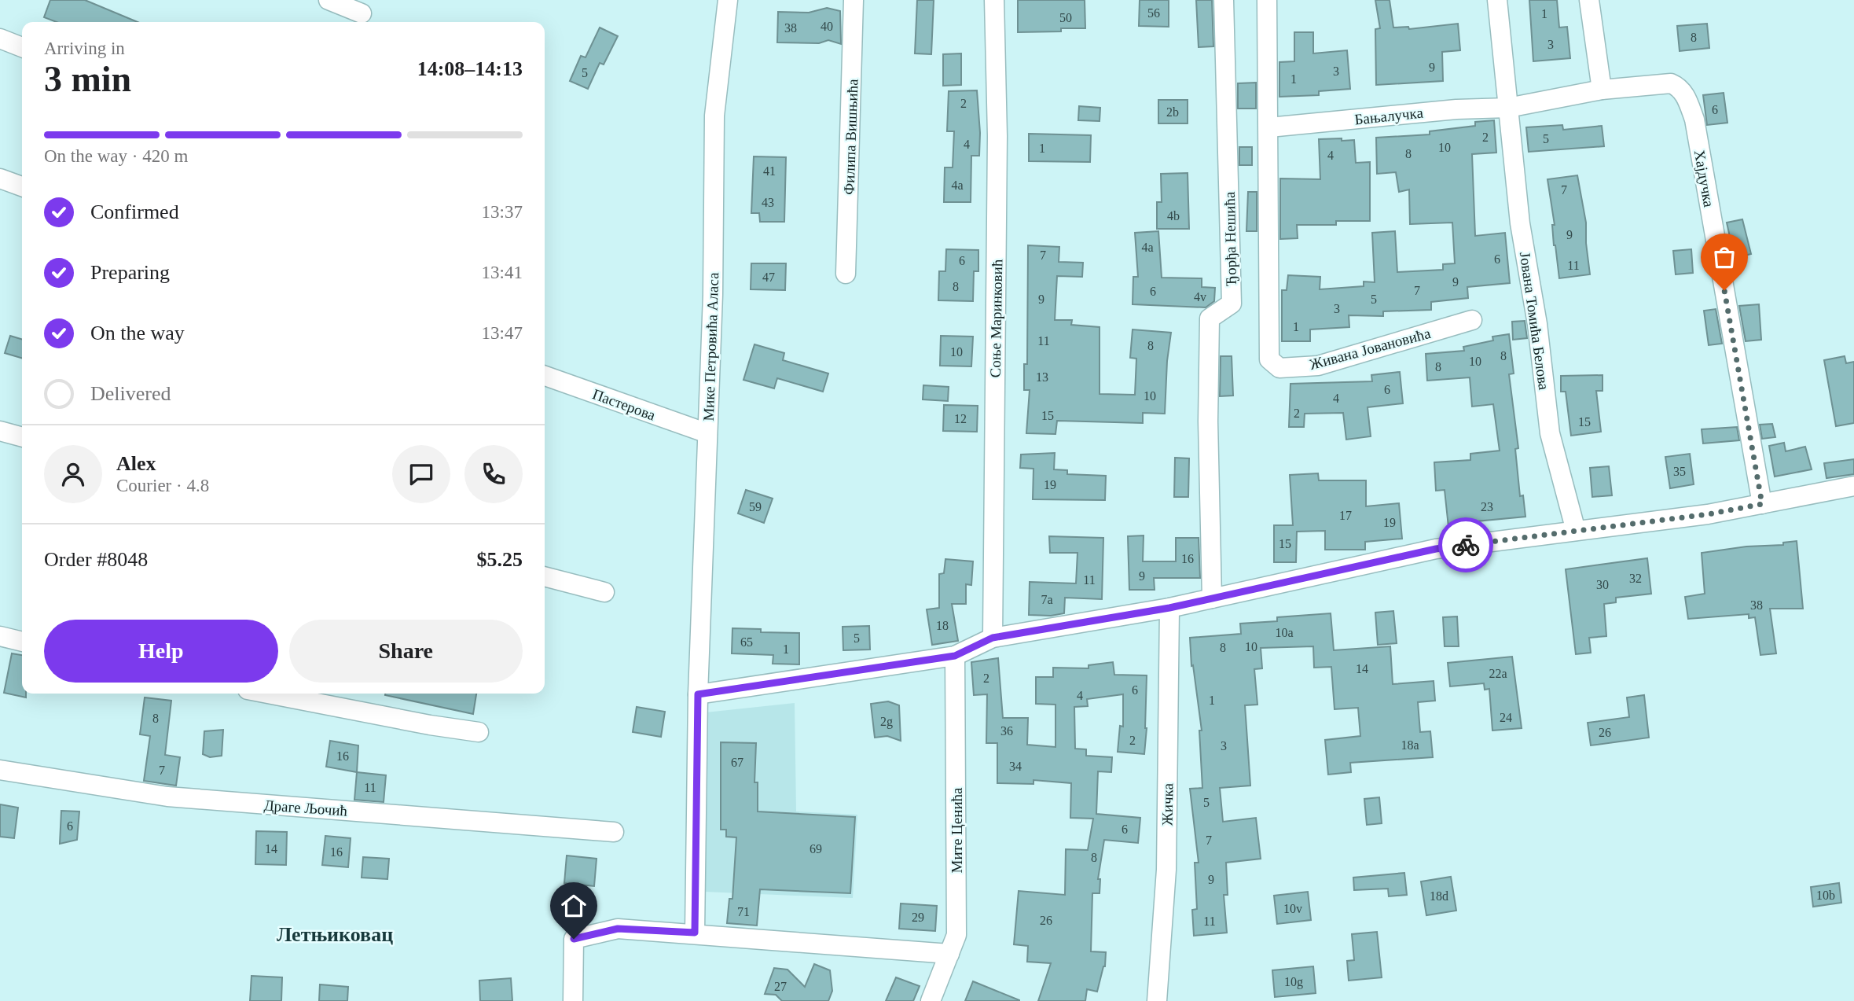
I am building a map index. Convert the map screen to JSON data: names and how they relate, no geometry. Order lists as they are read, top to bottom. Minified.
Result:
{"streets":{"street":["Бањалучка","Филипа Вишњића","Хајдучка","Ђорђа Нешића","Соње Маринковић","Јована Томића Белова","Мике Петровића Аласа","Живана Јовановића","Пастерова","Жичка","Драге Љочић","Мите Ценића"]},"crossings":[["Бањалучка","Хајдучка"],["Бањалучка","Јована Томића Белова"],["Бањалучка","Живана Јовановића"],["Мике Петровића Аласа","Пастерова"]],"districts":["Летњиковац"],"house_numbers":["56","1","50","40","38","8","3","9","3","5","1","2","6","2b","2","5","4","10","1","8","4","41","4a","7","43","4b","9","4a","7","6","6","11","47","9","8","7","6","4v","9","5","3","1","11","8","10","8","10","8","13","6","10","4","2","15","12","15","35","19","59","23","17","19","15","16","9","32","11","30","7a","38","18","10a","5","65","10","8","1","14","22a","2","6","4","1","24","8","2g","36","26","2","18a","3","16","67","34","7","11","5","6","6","7","14","69","16","8","9","10b","18d","10v","71","29","26","11","10g","27"],"page":{"heading":["3 min","Arriving in","14:08–14:13"],"panel":["Alex","Courier · 4.8","Order #8048","$5.25"],"bar":"On the way · 420 m","list":[["Confirmed","13:37"],["Preparing","13:41"],["On the way","13:47"],"Delivered"],"buttons":["Help","Share"]}}
